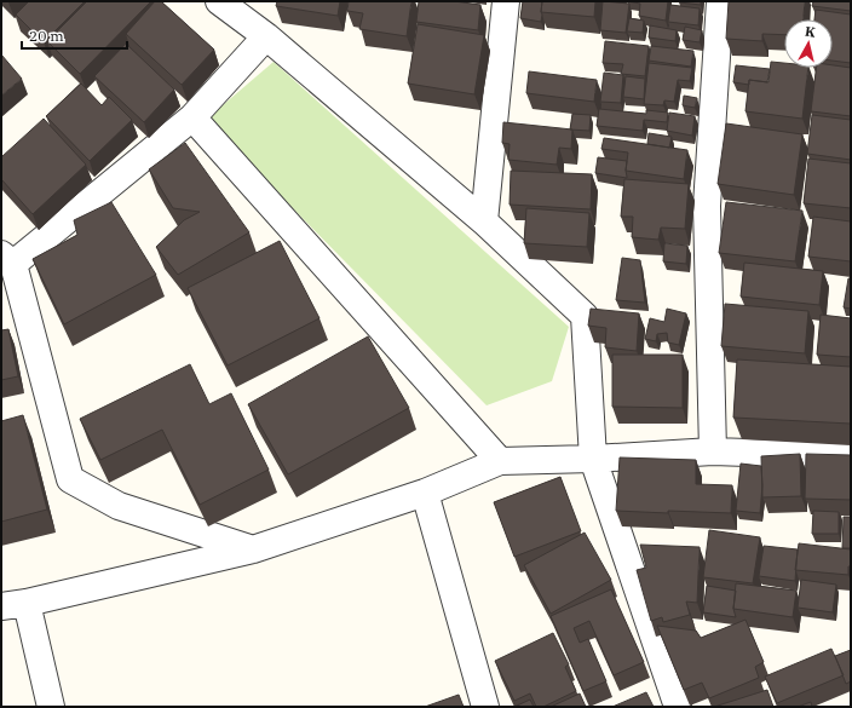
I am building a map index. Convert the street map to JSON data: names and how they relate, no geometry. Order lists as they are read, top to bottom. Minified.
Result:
{"scale_bar":"20 m","north":"top"}
